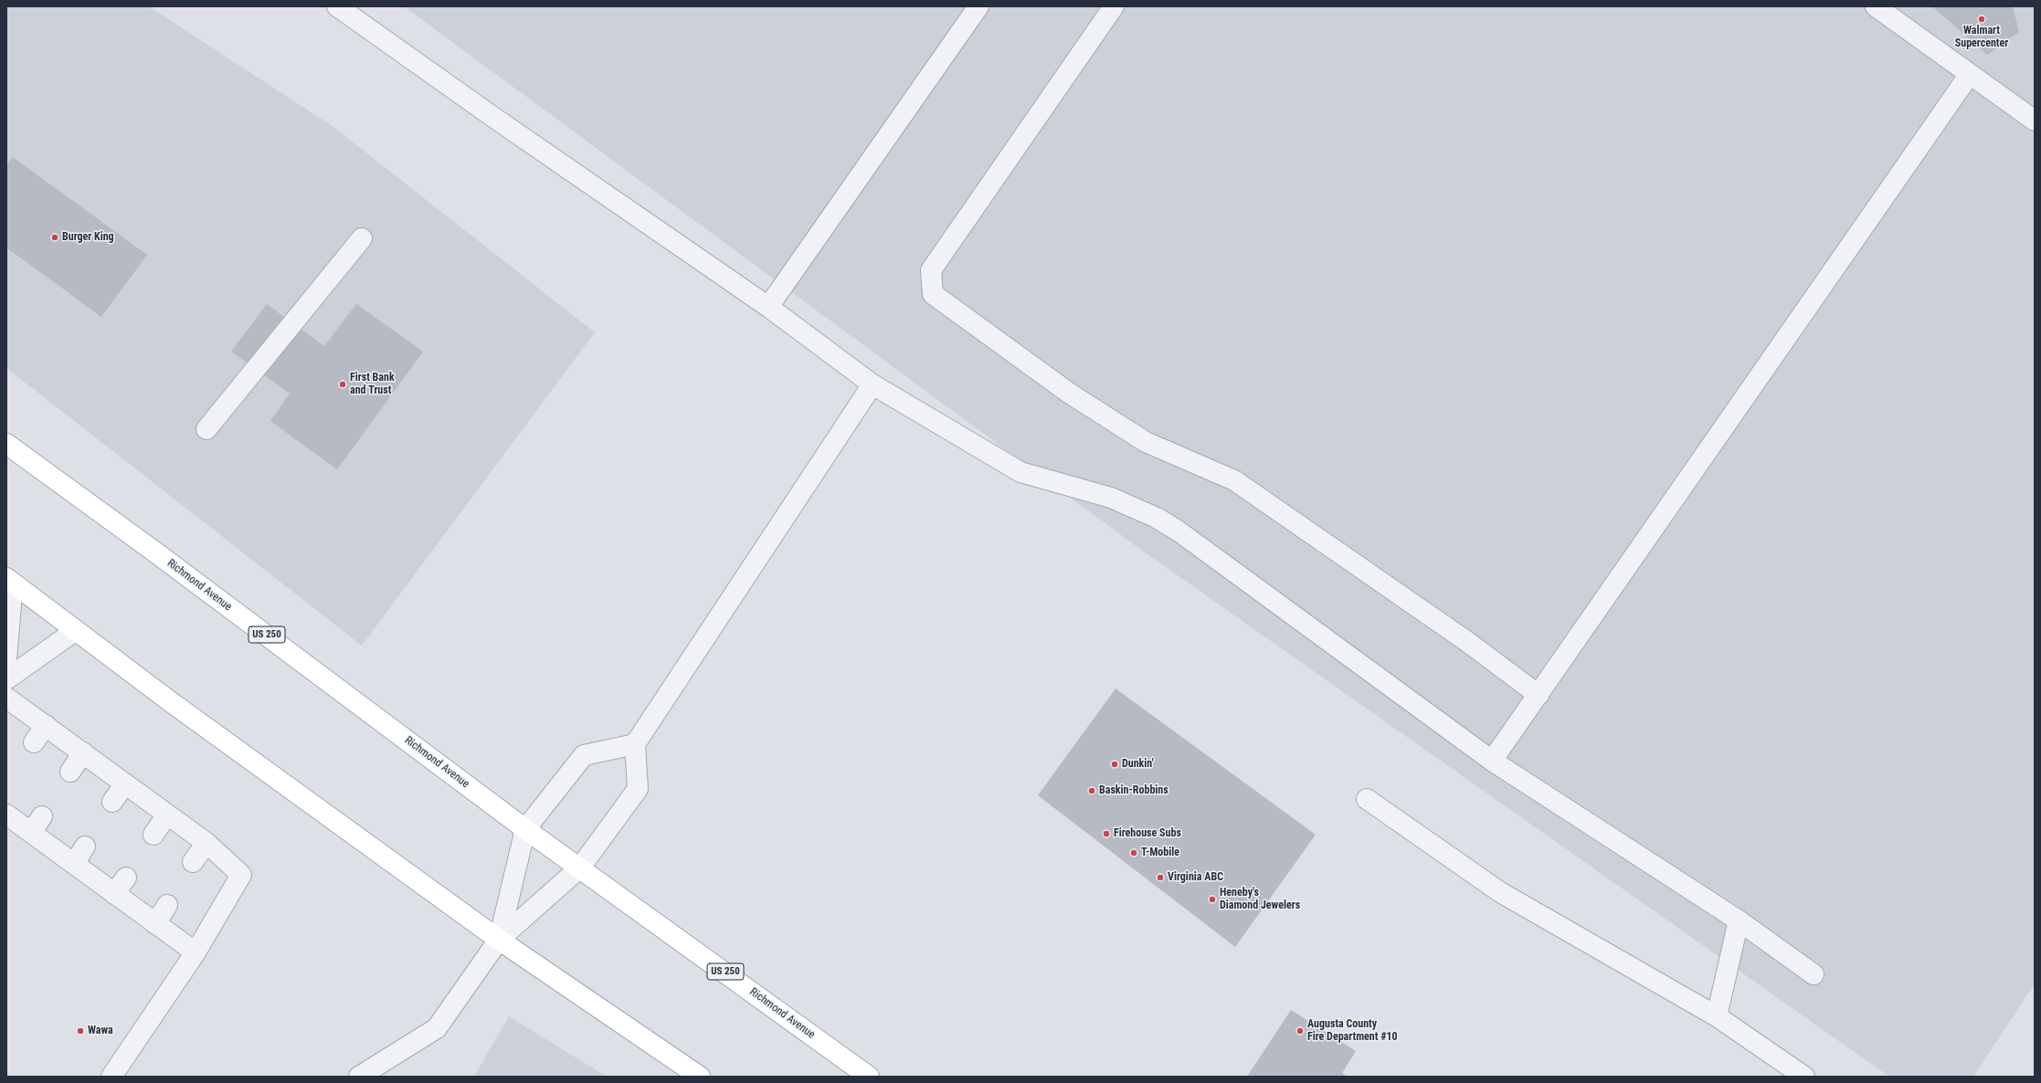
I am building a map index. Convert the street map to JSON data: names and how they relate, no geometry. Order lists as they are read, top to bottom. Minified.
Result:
{"streets":{"main road":["Richmond Avenue","US 250"]},"places":["Walmart Supercenter","Burger King","First Bank and Trust","Dunkin'","Baskin-Robbins","Firehouse Subs","T-Mobile","Virginia ABC","Heneby's Diamond Jewelers","Wawa","Augusta County Fire Department #10"]}
